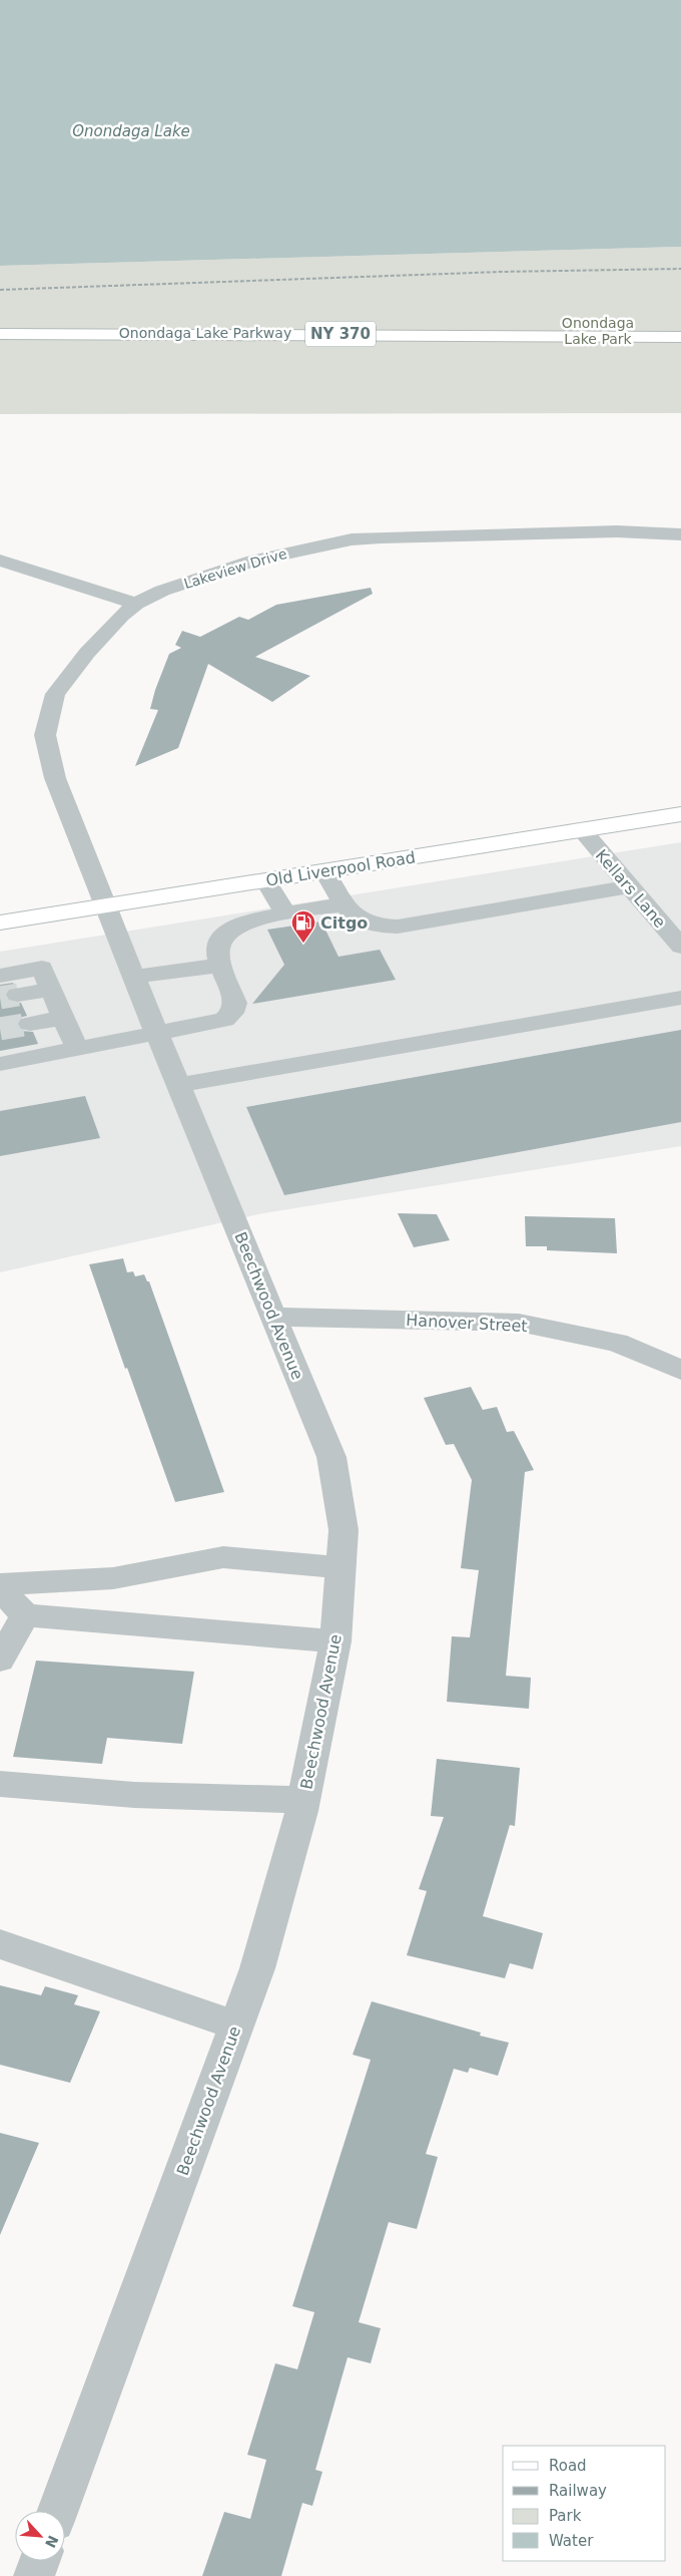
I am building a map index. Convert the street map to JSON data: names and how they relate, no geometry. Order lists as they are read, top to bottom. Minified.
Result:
{"streets":{"main road":["Onondaga Lake Parkway","NY 370","Old Liverpool Road"],"street":["Lakeview Drive","Kellars Lane","Beechwood Avenue","Hanover Street"]},"crossings":[["Lakeview Drive","Old Liverpool Road"],["Lakeview Drive","Beechwood Avenue"],["Old Liverpool Road","Kellars Lane"],["Old Liverpool Road","Beechwood Avenue"],["Beechwood Avenue","Hanover Street"]],"water":["Onondaga Lake"],"parks":["Onondaga Lake Park"],"places":{"fuel station":["Citgo"]},"legend":["Road","Railway","Park","Water"],"north":"bottom right"}
